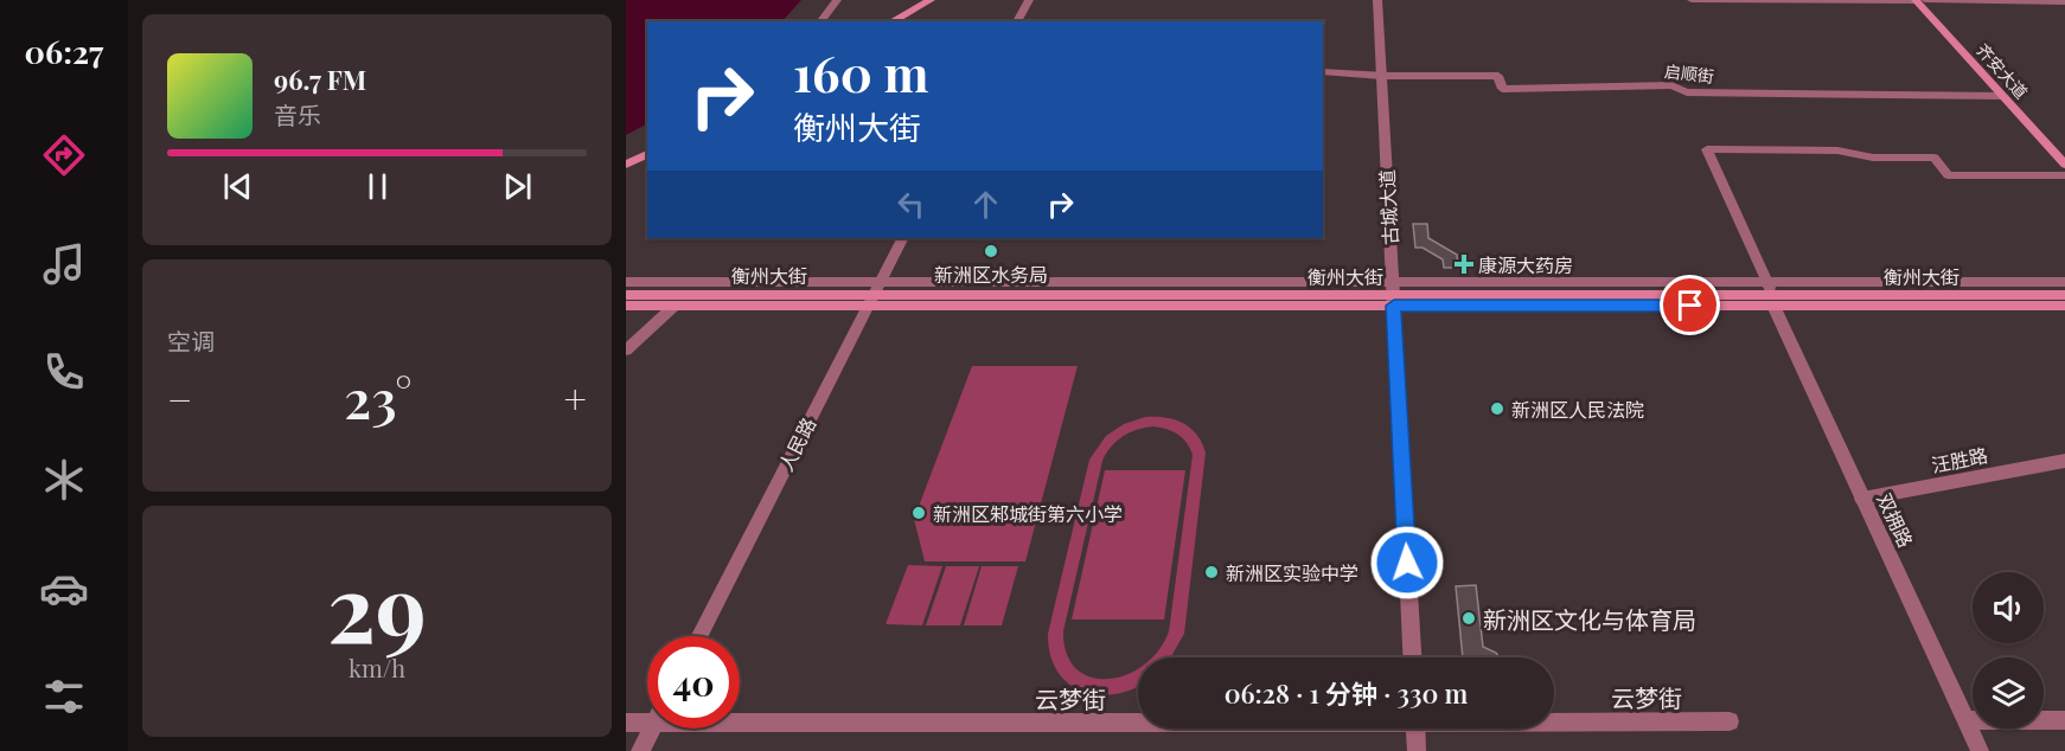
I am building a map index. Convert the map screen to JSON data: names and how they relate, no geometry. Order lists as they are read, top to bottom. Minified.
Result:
{"streets":{"main road":["齐安大道","衡州大街"],"street":["启顺街","古城大道","人民路","汪胜路","双拥路","云梦街"]},"crossings":[["齐安大道","启顺街"],["启顺街","古城大道"],["古城大道","衡州大街"],["衡州大街","人民路"],["衡州大街","双拥路"],["汪胜路","双拥路"]],"places":{"other":["新洲区水务局","新洲区人民法院","新洲区邾城街第六小学","新洲区实验中学","新洲区文化与体育局"],"health":["康源大药房"]},"page":{"tabs":"06:27","turn":["160 m","衡州大街"],"song":["96.7 FM","音乐"],"tile":["空调",["29","km/h"]],"heat":["−","23°","+"],"limit":"40","trip":"06:28 · 1 分钟 · 330 m"}}
